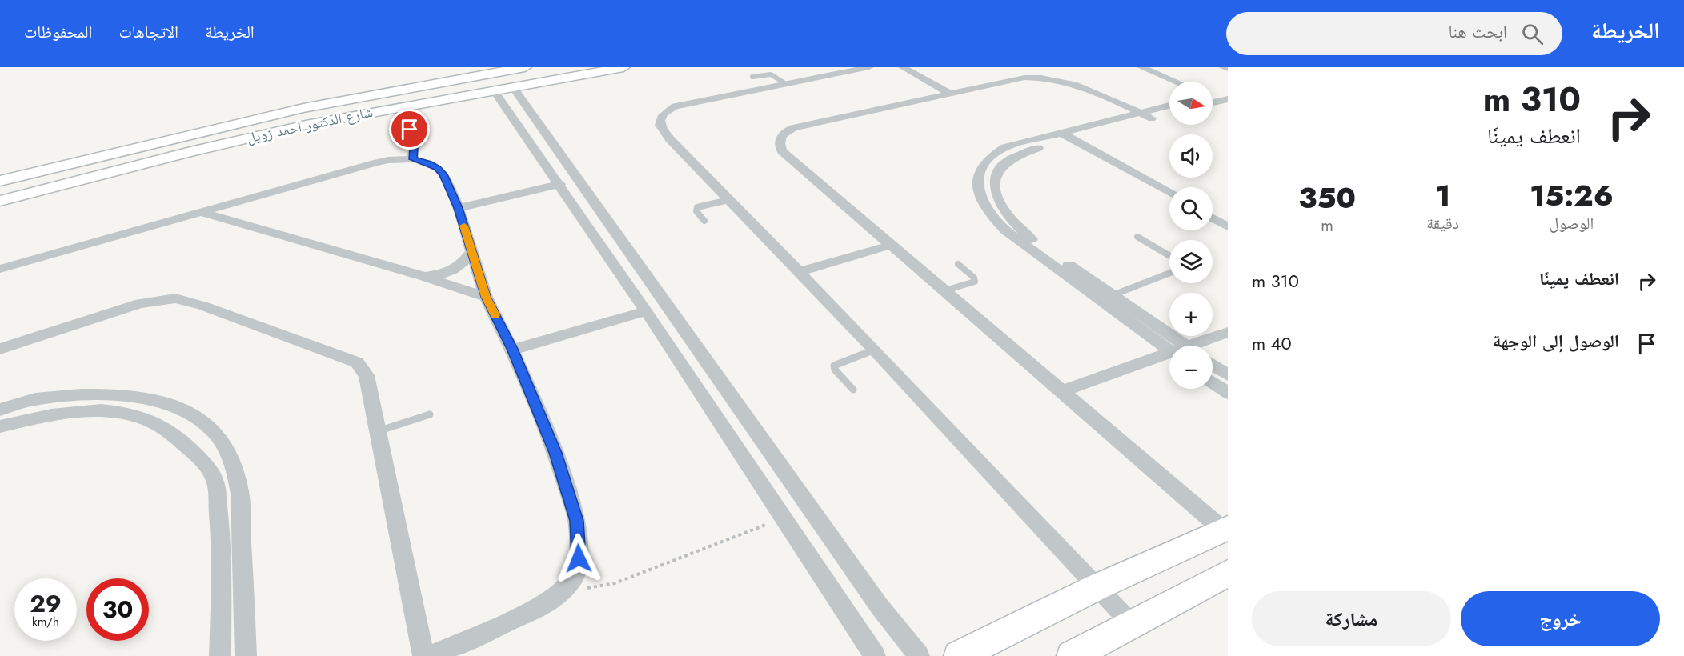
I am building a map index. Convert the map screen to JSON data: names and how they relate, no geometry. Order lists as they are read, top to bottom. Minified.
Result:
{"streets":{"street":["شارع الدكتور احمد زويل"]},"north":"right","page":{"header":"الخريطة","search":"ابحث هنا","nav":["الخريطة","الاتجاهات","المحفوظات"],"turn":["310 m","انعطف يمينًا"],"map_buttons":["+","−"],"eta":["15:26","الوصول","1","دقيقة","350","m"],"list":[{"name":"انعطف يمينًا","value":"310 m"},{"name":"الوصول إلى الوجهة","value":"40 m"}],"speed":"29 km/h","limit":"30","buttons":["خروج","مشاركة"]}}
